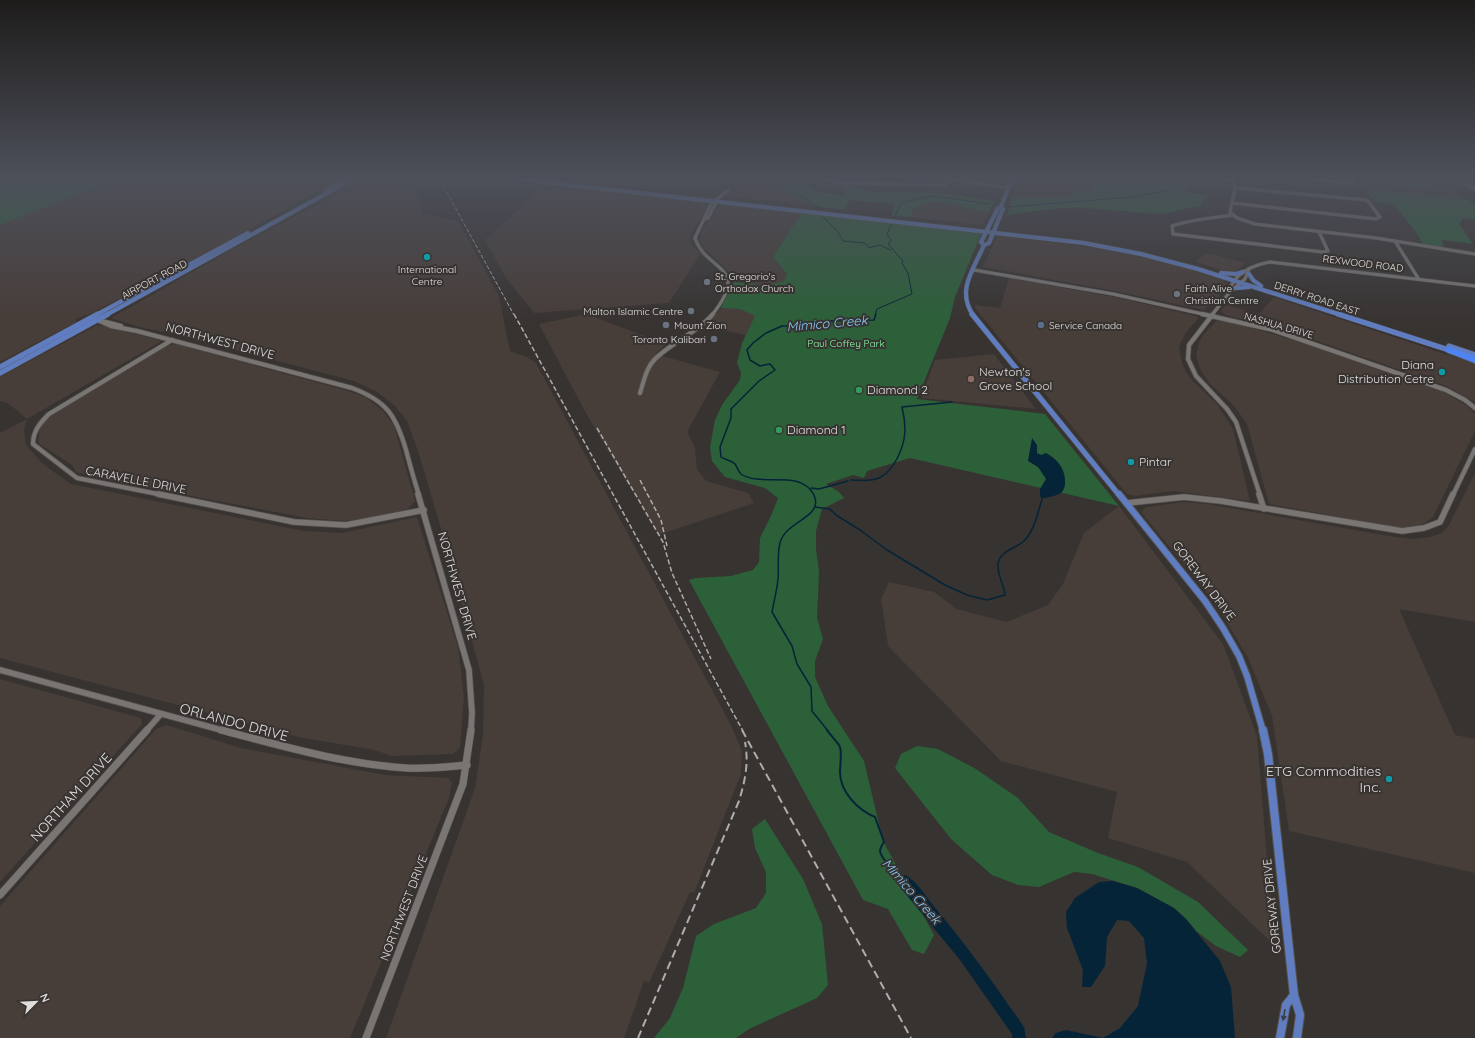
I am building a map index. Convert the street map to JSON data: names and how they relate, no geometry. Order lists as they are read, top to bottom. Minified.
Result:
{"streets":{"main road":["AIRPORT ROAD","DERRY ROAD EAST","GOREWAY DRIVE"],"street":["REXWOOD ROAD","NASHUA DRIVE","NORTHWEST DRIVE","CARAVELLE DRIVE","ORLANDO DRIVE","NORTHAM DRIVE"]},"crossings":[["REXWOOD ROAD","DERRY ROAD EAST"],["REXWOOD ROAD","NASHUA DRIVE"],["AIRPORT ROAD","NORTHWEST DRIVE"],["DERRY ROAD EAST","GOREWAY DRIVE"],["NASHUA DRIVE","GOREWAY DRIVE"],["NORTHWEST DRIVE","CARAVELLE DRIVE"],["NORTHWEST DRIVE","ORLANDO DRIVE"],["ORLANDO DRIVE","NORTHAM DRIVE"]],"water":["Mimico Creek"],"parks":["Paul Coffey Park"],"places":["International Centre","St. Gregorio's Orthodox Church","Faith Alive Christian Centre","Malton Islamic Centre","Mount Zion","Service Canada","Toronto Kalibari","Diana Distribution Cetre","Newton's Grove School","Diamond 2","Diamond 1","Pintar","ETG Commodities Inc."],"north":"top right"}
